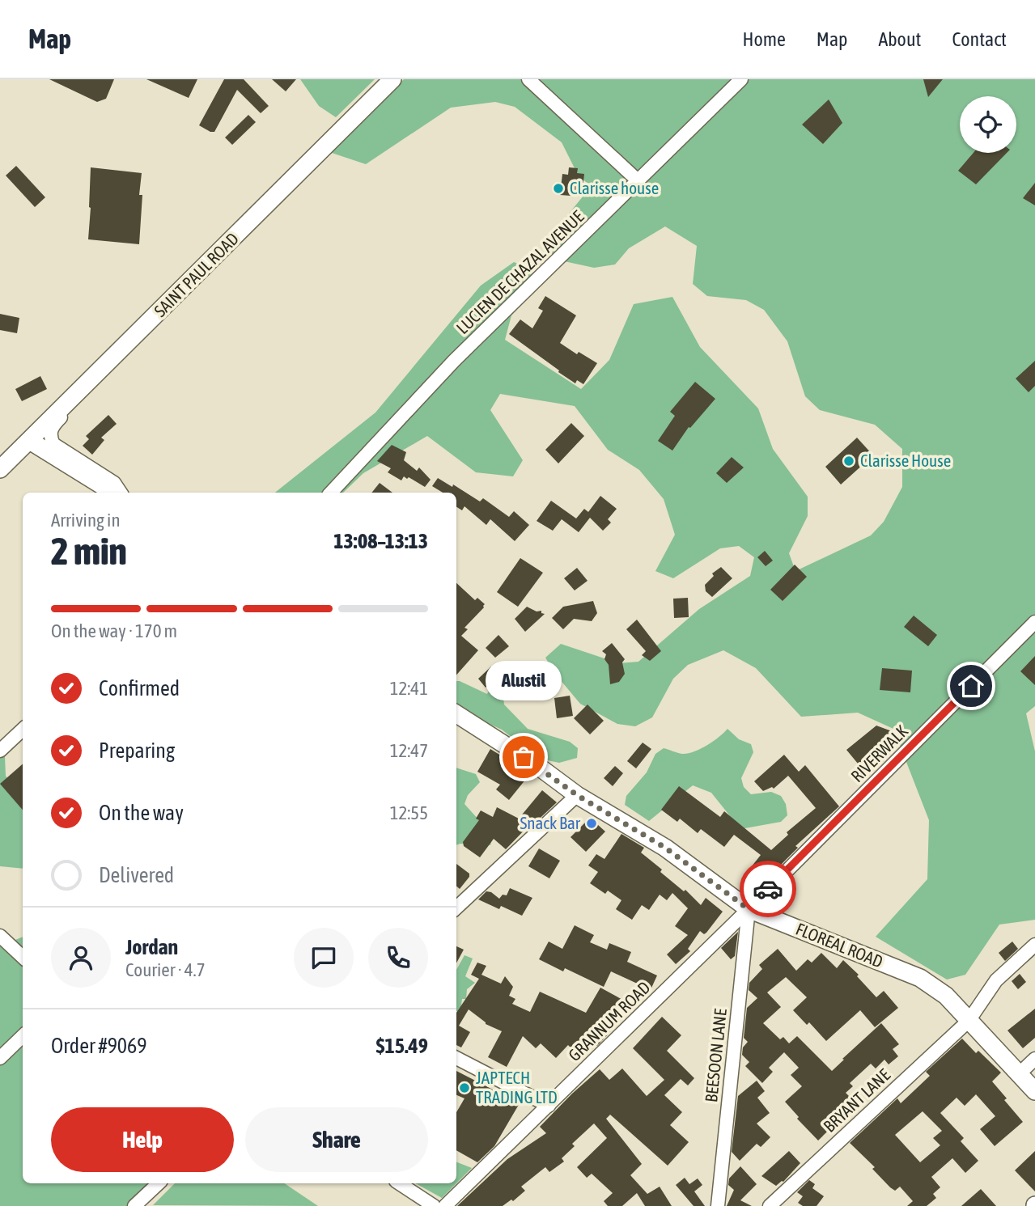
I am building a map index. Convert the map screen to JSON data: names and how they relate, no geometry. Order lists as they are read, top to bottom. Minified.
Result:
{"streets":{"main road":["SAINT PAUL ROAD","FLOREAL ROAD"],"street":["LUCIEN DE CHAZAL AVENUE","RIVERWALK","GRANNUM ROAD","BEESOON LANE","BRYANT LANE"]},"crossings":[["RIVERWALK","FLOREAL ROAD"],["RIVERWALK","GRANNUM ROAD"],["RIVERWALK","BEESOON LANE"],["FLOREAL ROAD","GRANNUM ROAD"],["FLOREAL ROAD","BEESOON LANE"],["FLOREAL ROAD","BRYANT LANE"],["GRANNUM ROAD","BEESOON LANE"]],"places":["Clarisse house","Clarisse House","Alustil","Snack Bar","JAPTECH TRADING LTD"],"page":{"header":"Map","nav":["Home","Map","About","Contact"],"heading":["2 min","Arriving in","13:08–13:13"],"panel":["Jordan","Courier · 4.7","Order #9069","$15.49"],"bar":"On the way · 170 m","list":[["Confirmed","12:41"],["Preparing","12:47"],["On the way","12:55"],"Delivered"],"bubble":"Alustil","buttons":["Help","Share"]}}
